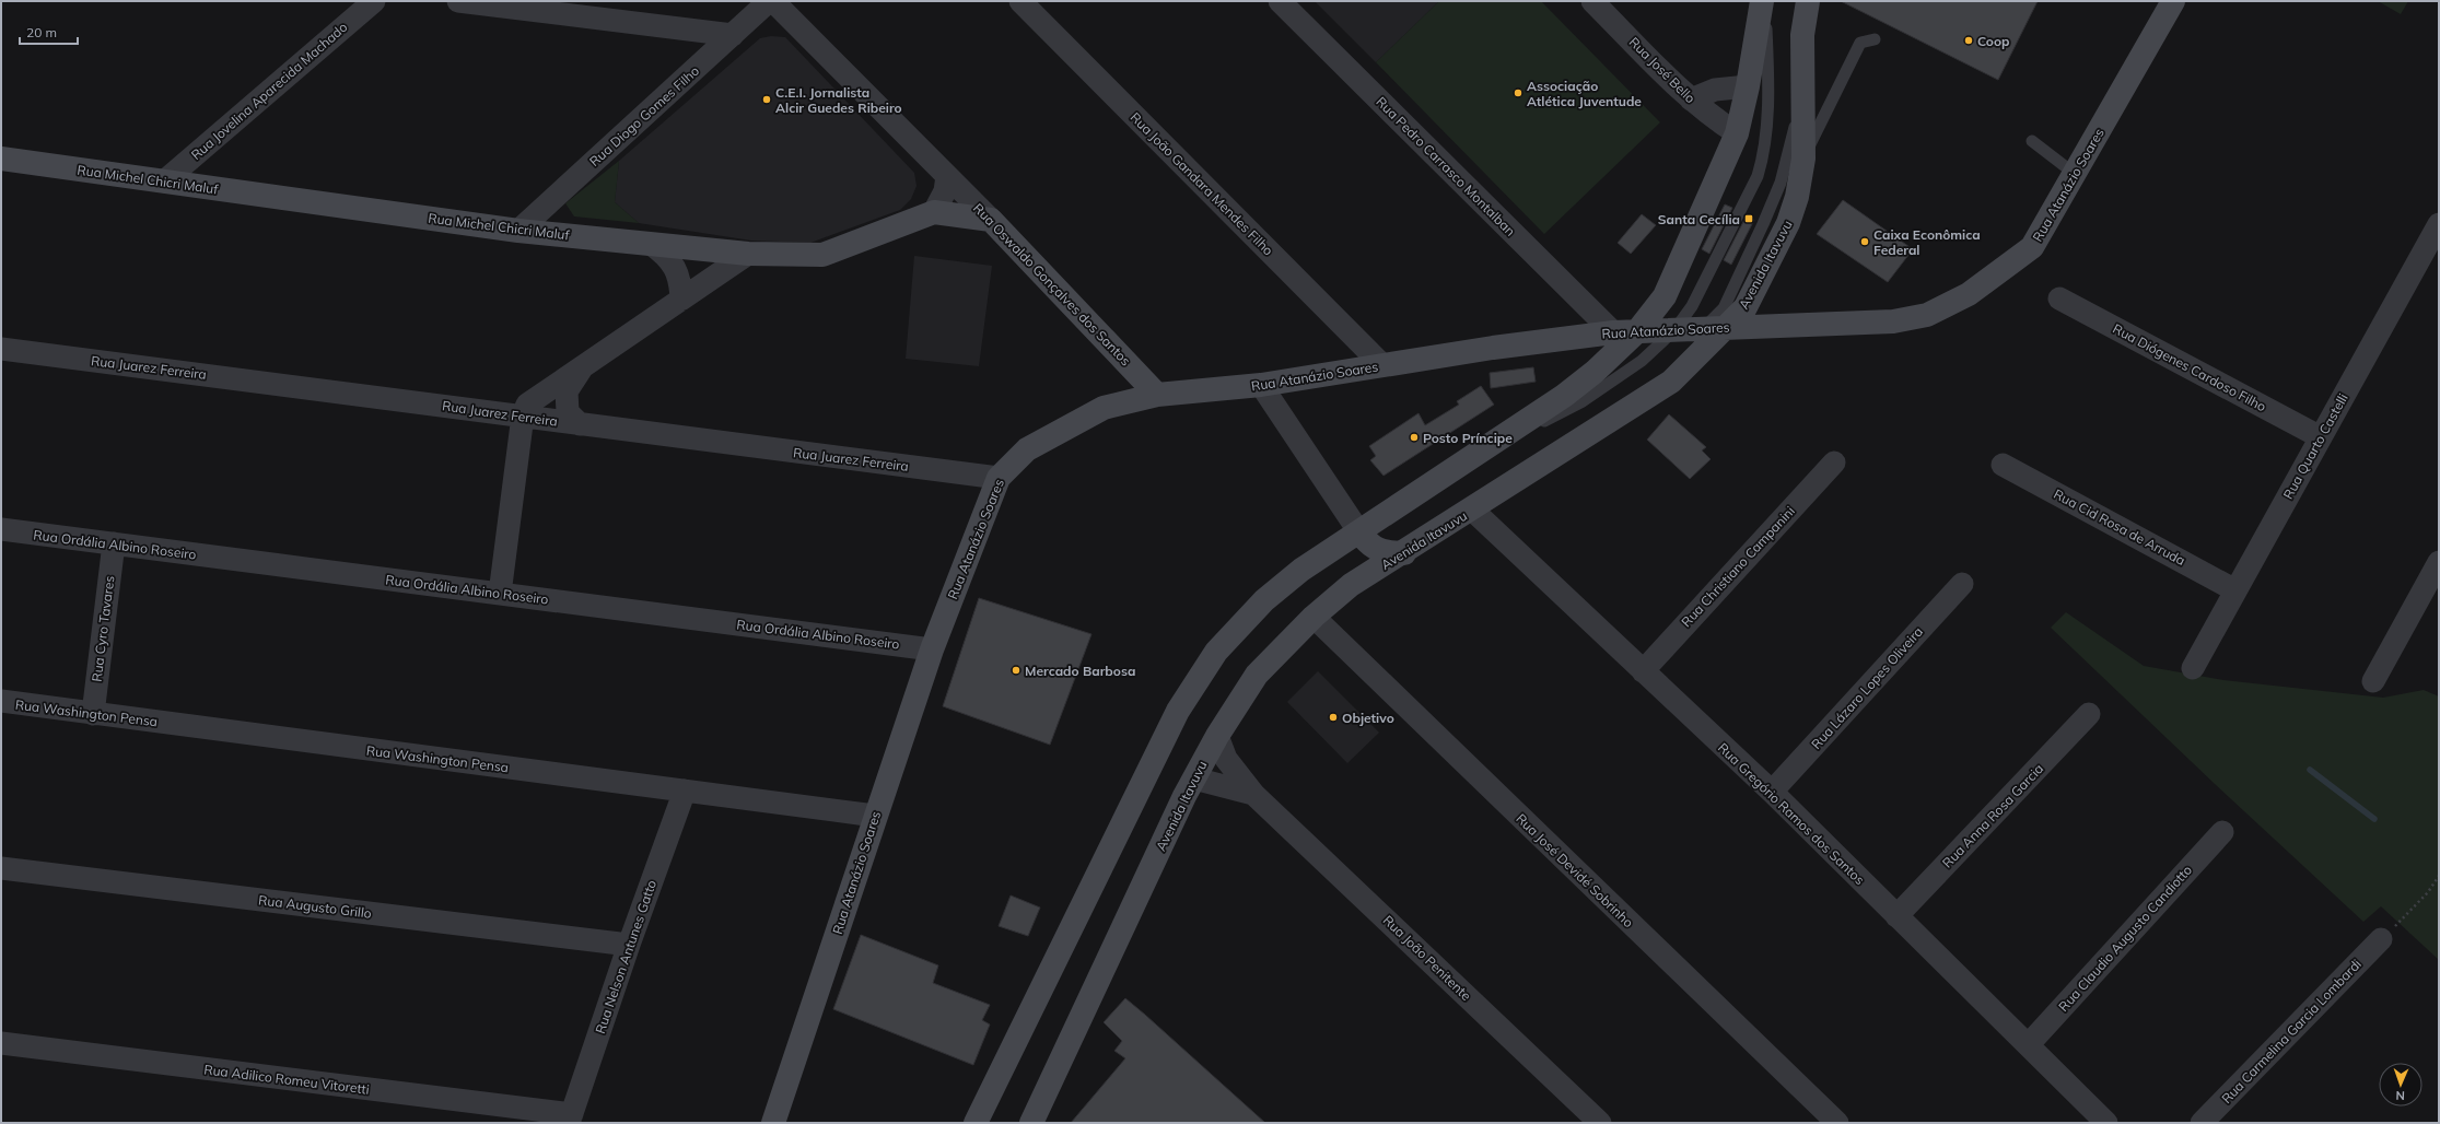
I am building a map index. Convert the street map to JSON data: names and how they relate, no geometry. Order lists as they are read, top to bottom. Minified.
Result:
{"streets":{"street":["Rua José Bello","Rua Jovelina Aparecida Machado","Rua Diogo Gomes Filho","Rua Pedro Carrasco Montalban","Rua Michel Chicri Maluf","Rua João Gandara Mendes Filho","Rua Atanázio Soares","Avenida Itavuvu","Rua Oswaldo Gonçalves dos Santos","Rua Juarez Ferreira","Rua Diógenes Cardoso Filho","Rua Quarto Castelli","Rua Cid Rosa de Arruda","Rua Ordália Albino Roseiro","Rua Christiano Campanini","Rua Cyro Tavares","Rua Lázaro Lopes Oliveira","Rua Washington Pensa","Rua Gregório Ramos dos Santos","Rua Anna Rosa Garcia","Rua José Devidé Sobrinho","Rua Augusto Grillo","Rua Claudio Augusto Candiotto","Rua Nelson Antunes Gatto","Rua João Penitente","Rua Carmelina Garcia Lombardi","Rua Adilico Romeu Vitoretti"]},"crossings":[["Rua Jovelina Aparecida Machado","Rua Michel Chicri Maluf"],["Rua Diogo Gomes Filho","Rua Michel Chicri Maluf"],["Rua Pedro Carrasco Montalban","Rua Atanázio Soares"],["Rua Michel Chicri Maluf","Rua Oswaldo Gonçalves dos Santos"],["Rua João Gandara Mendes Filho","Rua Atanázio Soares"],["Rua Atanázio Soares","Avenida Itavuvu"],["Rua Atanázio Soares","Rua Oswaldo Gonçalves dos Santos"],["Rua Atanázio Soares","Rua Juarez Ferreira"],["Rua Atanázio Soares","Rua Ordália Albino Roseiro"],["Rua Atanázio Soares","Rua Washington Pensa"],["Avenida Itavuvu","Rua Gregório Ramos dos Santos"],["Avenida Itavuvu","Rua José Devidé Sobrinho"],["Avenida Itavuvu","Rua João Penitente"],["Rua Diógenes Cardoso Filho","Rua Quarto Castelli"],["Rua Quarto Castelli","Rua Cid Rosa de Arruda"],["Rua Ordália Albino Roseiro","Rua Cyro Tavares"],["Rua Christiano Campanini","Rua Gregório Ramos dos Santos"],["Rua Cyro Tavares","Rua Washington Pensa"],["Rua Lázaro Lopes Oliveira","Rua Gregório Ramos dos Santos"],["Rua Washington Pensa","Rua Nelson Antunes Gatto"],["Rua Gregório Ramos dos Santos","Rua Anna Rosa Garcia"],["Rua Gregório Ramos dos Santos","Rua Claudio Augusto Candiotto"],["Rua Augusto Grillo","Rua Nelson Antunes Gatto"],["Rua Nelson Antunes Gatto","Rua Adilico Romeu Vitoretti"]],"places":{"other":["Coop","Associação Atlética Juventude","C.E.I. Jornalista Alcir Guedes Ribeiro","Caixa Econômica Federal","Posto Príncipe","Mercado Barbosa","Objetivo"],"transit":["Santa Cecília"]},"scale_bar":"20 m","north":"bottom"}
